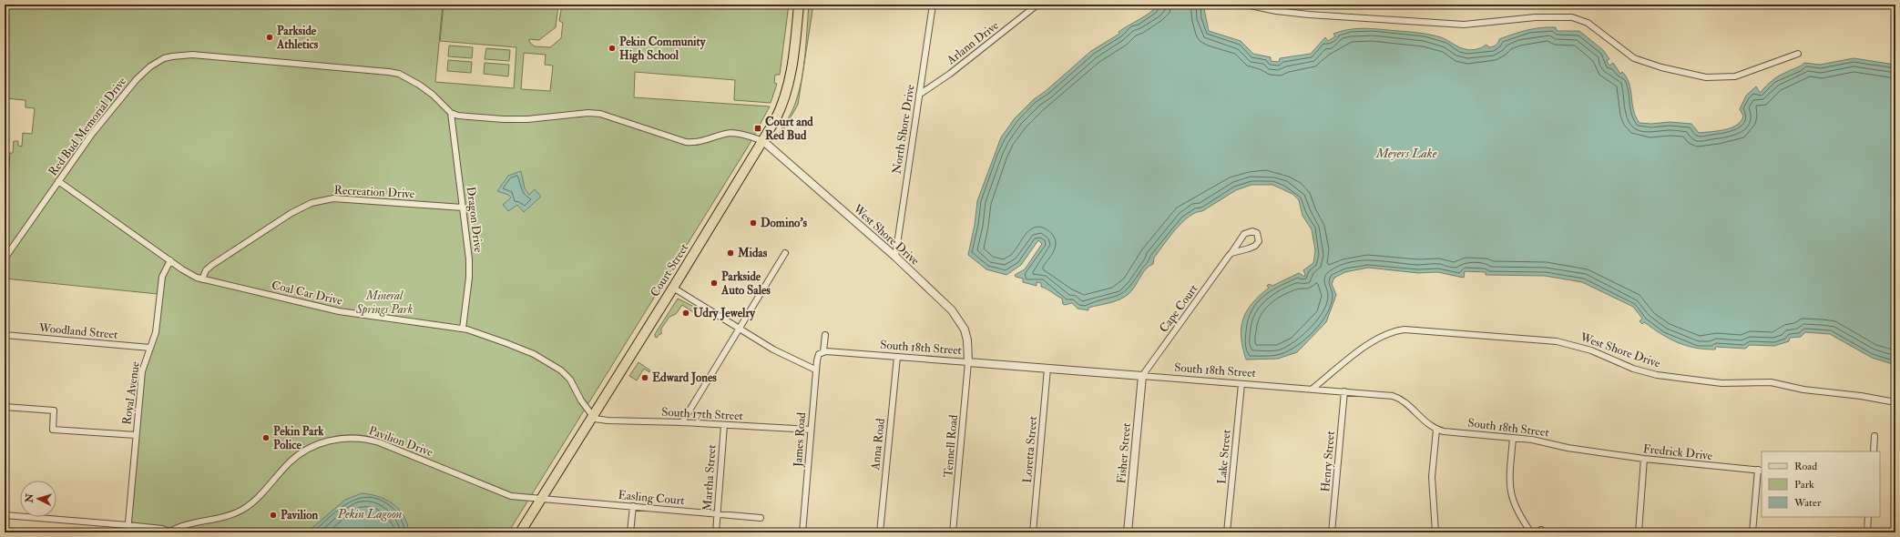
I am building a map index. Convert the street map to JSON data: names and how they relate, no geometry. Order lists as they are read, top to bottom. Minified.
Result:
{"streets":{"main road":["Court Street"],"street":["Arlann Drive","Red Bud Memorial Drive","North Shore Drive","Recreation Drive","Dragon Drive","West Shore Drive","Coal Car Drive","Cape Court","Woodland Street","South 18th Street","Royal Avenue","South 17th Street","James Road","Pavilion Drive","Anna Road","Tennell Road","Loretta Street","Fredrick Drive","Fisher Street","Lake Street","Henry Street","Martha Street","Easling Court"]},"crossings":[["Arlann Drive","North Shore Drive"],["Red Bud Memorial Drive","Dragon Drive"],["Red Bud Memorial Drive","Coal Car Drive"],["North Shore Drive","West Shore Drive"],["Recreation Drive","Dragon Drive"],["Recreation Drive","Coal Car Drive"],["Dragon Drive","Coal Car Drive"],["West Shore Drive","Court Street"],["West Shore Drive","South 18th Street"],["West Shore Drive","Tennell Road"],["Court Street","Coal Car Drive"],["Court Street","South 17th Street"],["Court Street","Pavilion Drive"],["Court Street","Easling Court"],["Coal Car Drive","Royal Avenue"],["Coal Car Drive","South 17th Street"],["Cape Court","South 18th Street"],["Cape Court","Fisher Street"],["Woodland Street","Royal Avenue"],["South 18th Street","James Road"],["South 18th Street","Anna Road"],["South 18th Street","Tennell Road"],["South 18th Street","Loretta Street"],["South 18th Street","Fredrick Drive"],["South 18th Street","Fisher Street"],["South 18th Street","Lake Street"],["South 18th Street","Henry Street"],["South 17th Street","James Road"],["South 17th Street","Martha Street"],["Pavilion Drive","Easling Court"],["Martha Street","Easling Court"]],"water":["Meyers Lake","Pekin Lagoon"],"parks":["Mineral Springs Park"],"places":{"other":["Parkside Athletics","Pekin Community High School","Domino's","Midas","Parkside Auto Sales","Udry Jewelry","Edward Jones","Pekin Park Police","Pavilion"],"transit":["Court and Red Bud"]},"legend":["Road","Park","Water"],"north":"left"}
